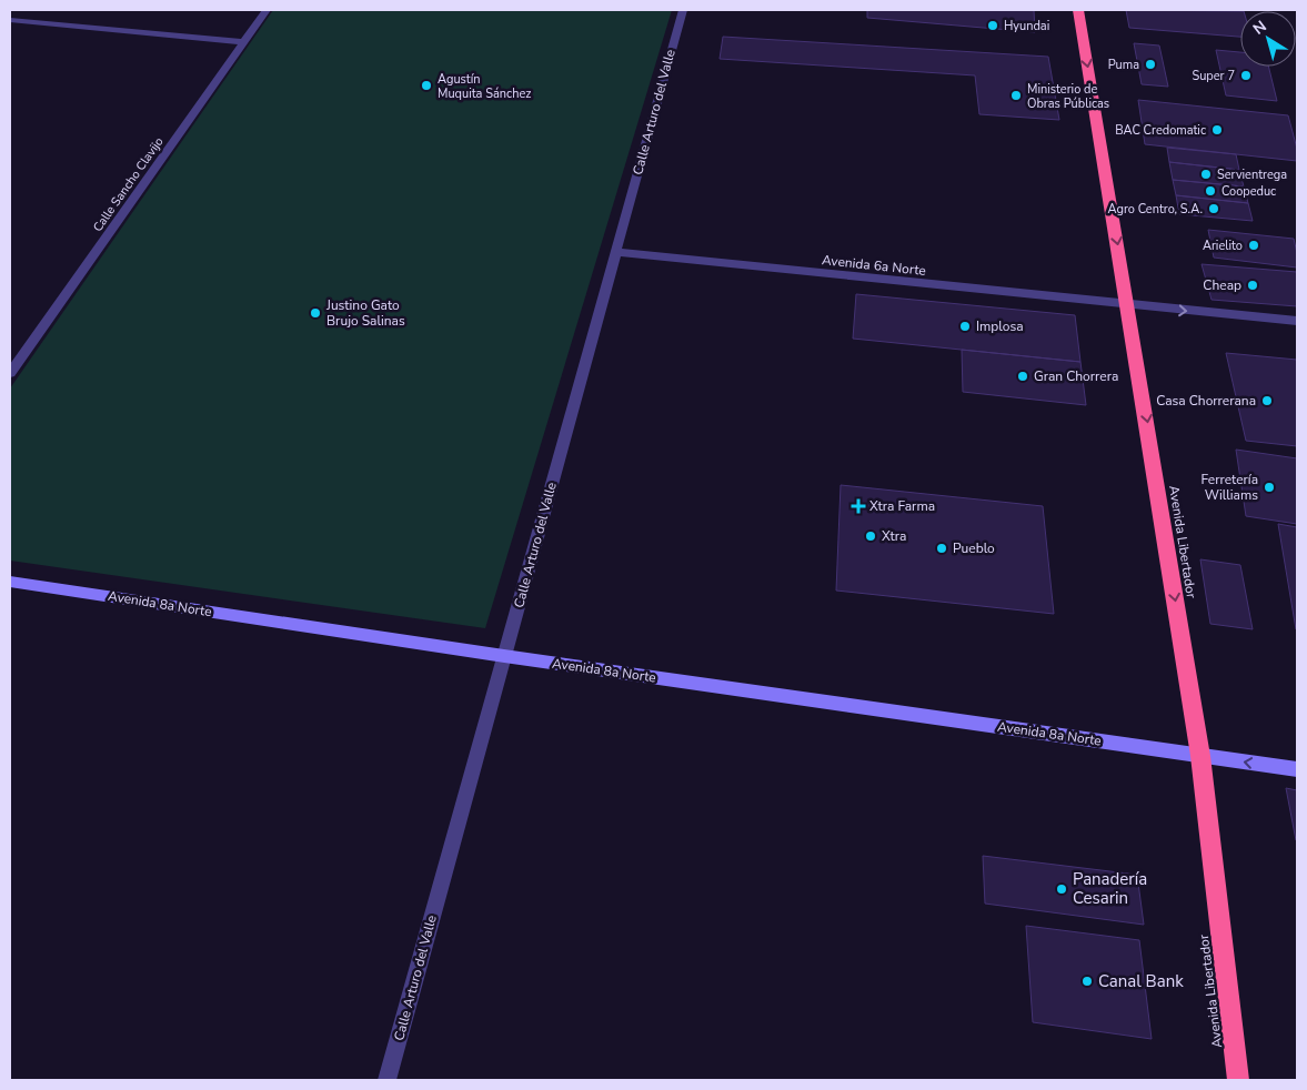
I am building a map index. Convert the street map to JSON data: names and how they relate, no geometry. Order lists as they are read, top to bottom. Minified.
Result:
{"streets":{"highway":["Avenida Libertador"],"street":["Calle Arturo del Valle","Calle Sancho Clavijo","Avenida 6a Norte","Avenida 8a Norte"]},"crossings":[["Calle Arturo del Valle","Avenida 6a Norte"],["Calle Arturo del Valle","Avenida 8a Norte"],["Avenida 6a Norte","Avenida Libertador"],["Avenida Libertador","Avenida 8a Norte"]],"one_way":["Avenida Libertador"],"places":{"other":["Hyundai","Puma","Super 7","Agustín Muquita Sánchez","Ministerio de Obras Públicas","BAC Credomatic","Servientrega","Coopeduc","Agro Centro, S.A.","Arielito","Cheap","Justino Gato Brujo Salinas","Implosa","Gran Chorrera","Casa Chorrerana","Ferretería Williams","Xtra","Pueblo","Panadería Cesarin","Canal Bank"],"health":["Xtra Farma"]},"north":"top left"}
